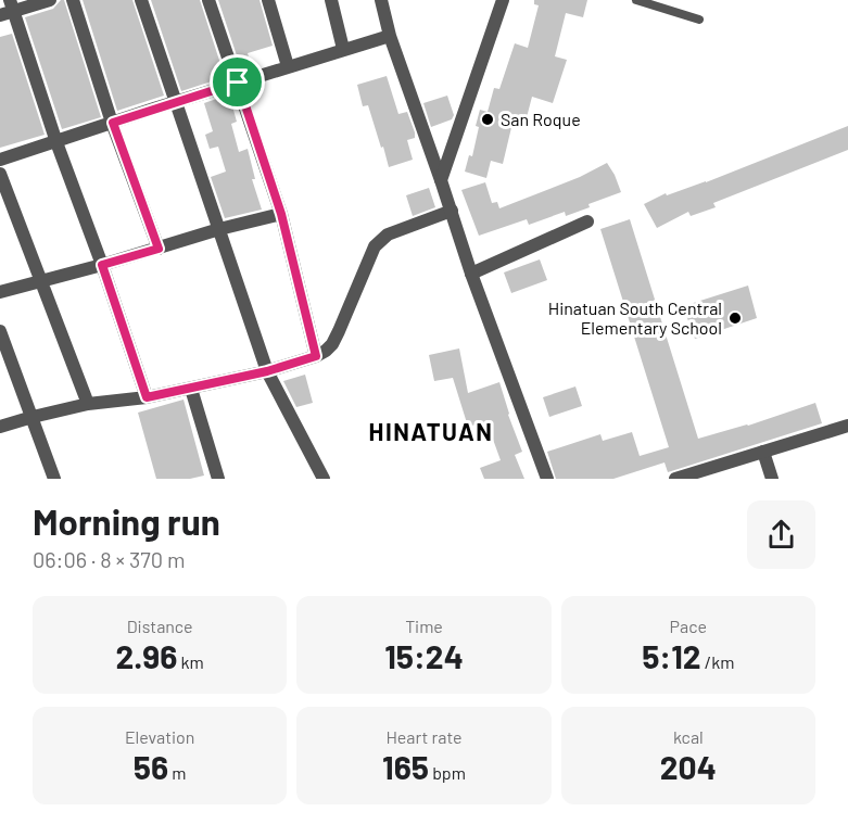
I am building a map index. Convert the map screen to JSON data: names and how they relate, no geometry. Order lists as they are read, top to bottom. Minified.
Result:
{"districts":["HINATUAN"],"places":["San Roque","Hinatuan South Central Elementary School"],"page":{"heading":["Morning run","06:06 · 8 × 370 m"],"stats":[["Distance","2.96 km"],["Time","15:24"],["Pace","5:12 /km"],["Elevation","56 m"],["Heart rate","165 bpm"],["kcal","204"]]}}
